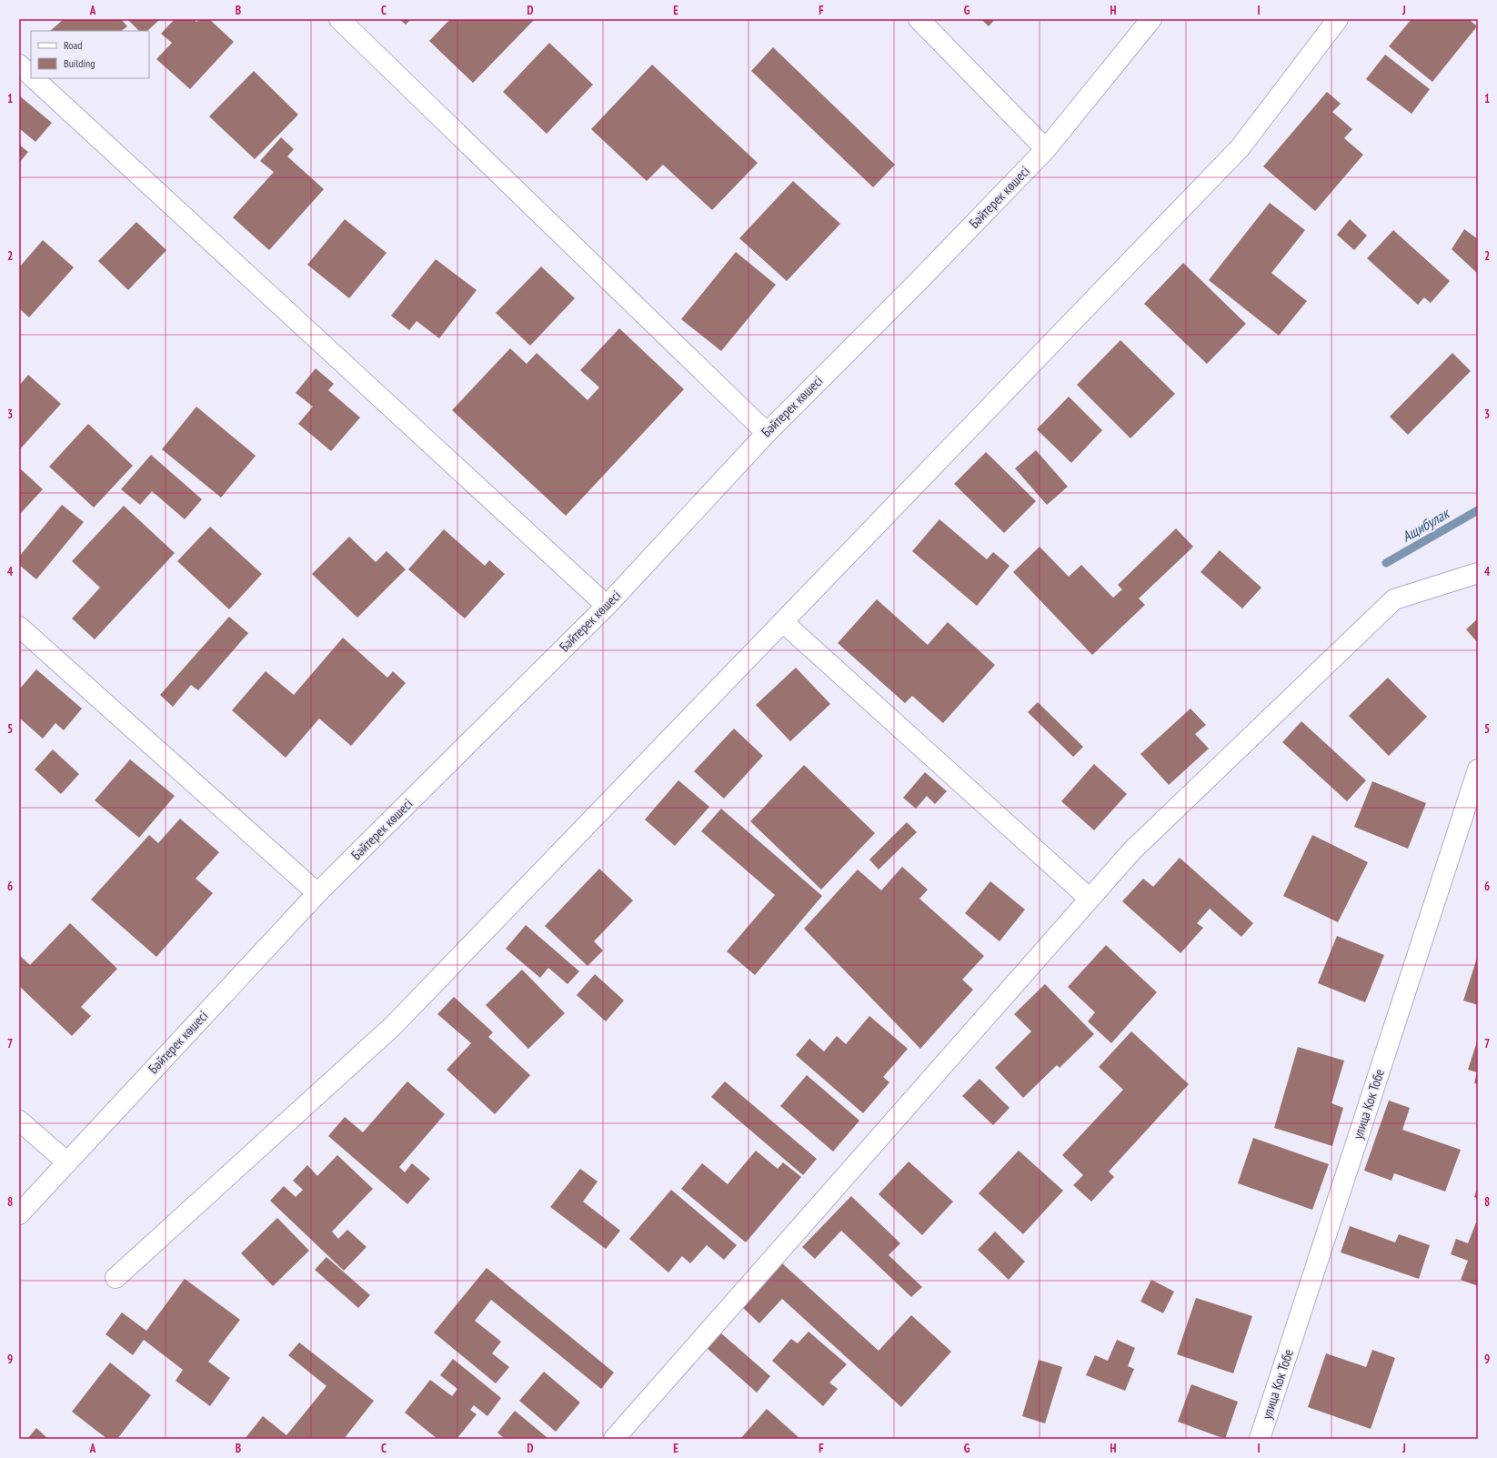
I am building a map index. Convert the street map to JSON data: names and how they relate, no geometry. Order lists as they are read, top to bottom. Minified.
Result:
{"streets":{"street":["Бәйтерек көшесі","улица Кок Тобе"]},"water":["Ащибулак"],"legend":["Road","Building"],"grid":{"columns":["A","B","C","D","E","F","G","H","I","J"],"rows":["1","2","3","4","5","6","7","8","9"]}}
